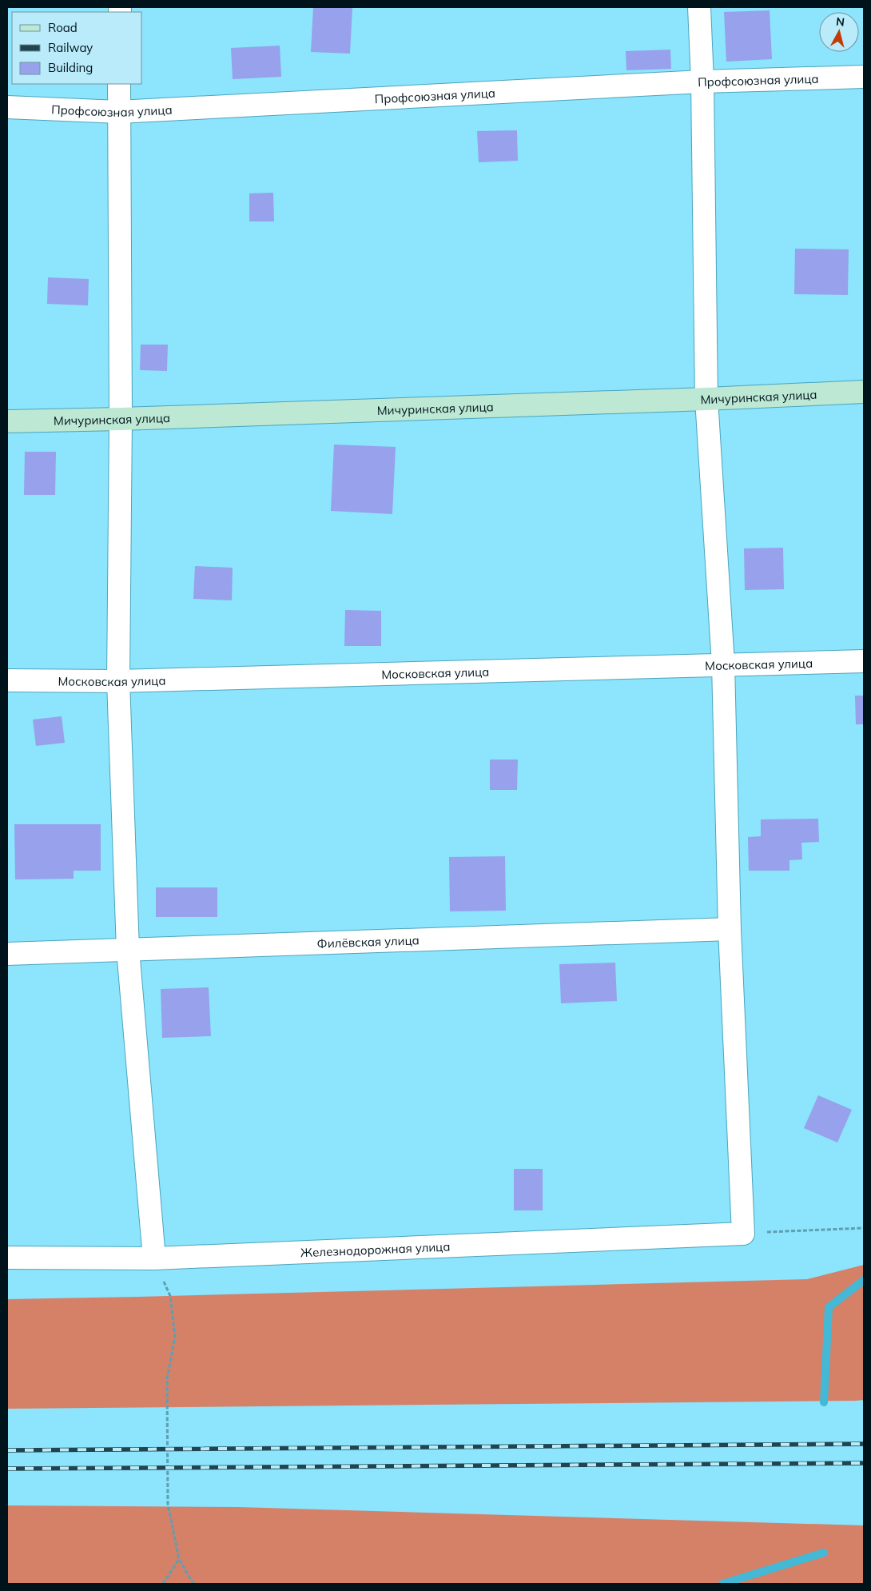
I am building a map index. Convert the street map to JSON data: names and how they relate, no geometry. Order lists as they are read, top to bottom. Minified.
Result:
{"streets":{"street":["Профсоюзная улица","Мичуринская улица","Московская улица","Филёвская улица","Железнодорожная улица"]},"legend":["Road","Railway","Building"],"north":"top"}
